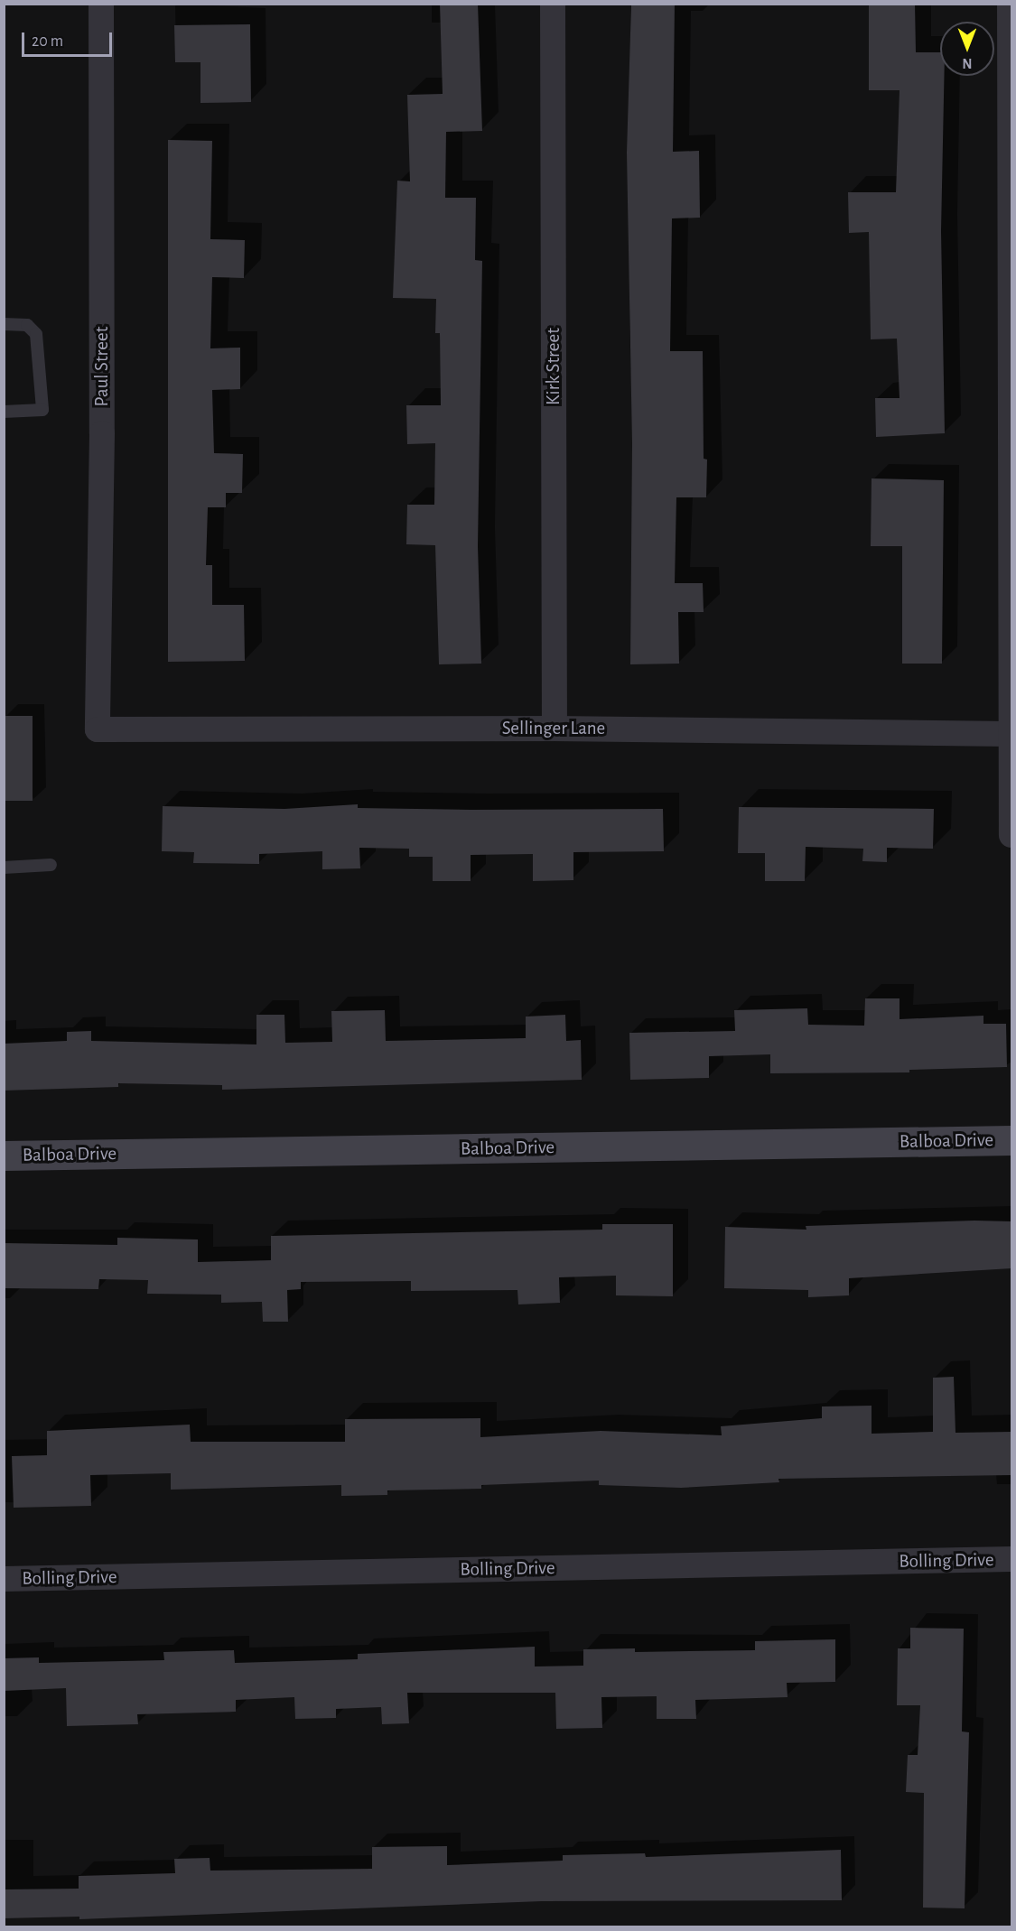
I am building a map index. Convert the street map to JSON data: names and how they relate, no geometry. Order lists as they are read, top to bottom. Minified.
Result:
{"streets":{"street":["Paul Street","Kirk Street","Sellinger Lane","Balboa Drive","Bolling Drive"]},"crossings":[["Paul Street","Sellinger Lane"],["Kirk Street","Sellinger Lane"]],"scale_bar":"20 m","north":"bottom"}
